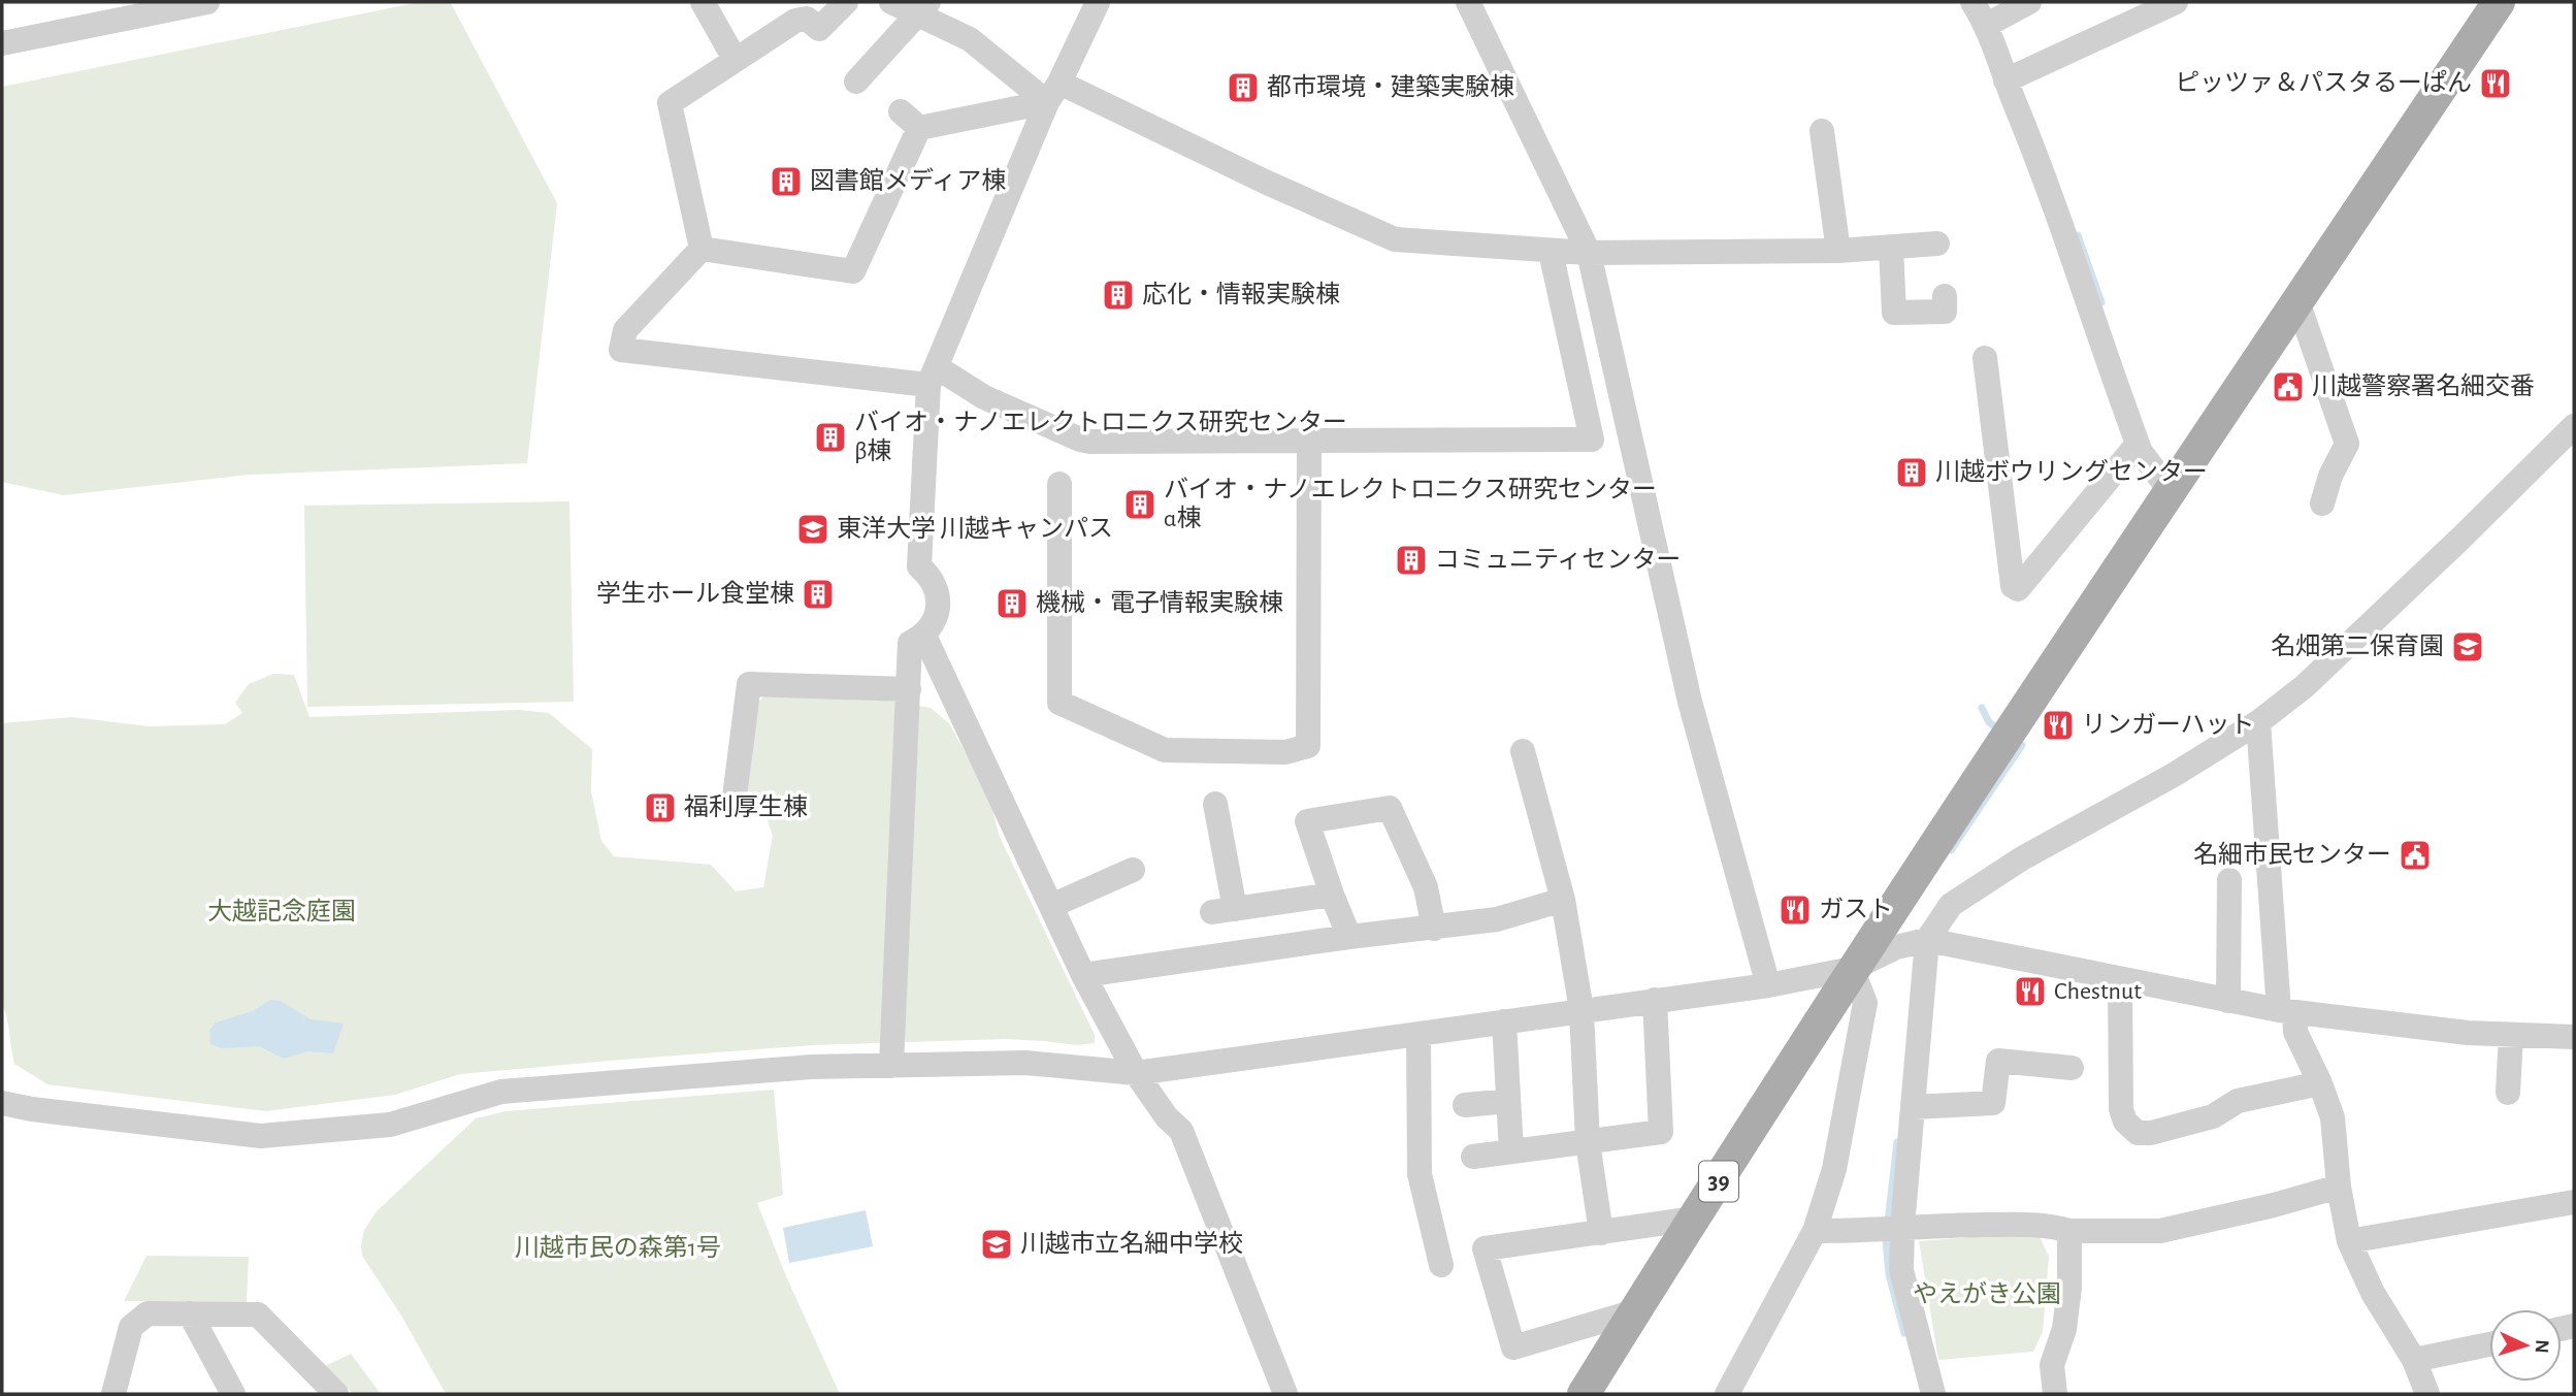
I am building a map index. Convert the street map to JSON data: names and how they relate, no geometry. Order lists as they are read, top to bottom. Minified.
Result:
{"streets":{"main road":["39"]},"parks":["大越記念庭園","川越市民の森第1号","やえがき公園"],"places":{"restaurant":["ピッツァ＆パスタるーぱん","リンガーハット","ガスト","Chestnut"],"building":["都市環境・建築実験棟","図書館メディア棟","応化・情報実験棟","バイオ・ナノエレクトロニクス研究センター β棟","川越ボウリングセンター","バイオ・ナノエレクトロニクス研究センター α棟","コミュニティセンター","学生ホール食堂棟","機械・電子情報実験棟","福利厚生棟"],"public building":["川越警察署名細交番","名細市民センター"],"school or university":["東洋大学 川越キャンパス","名畑第二保育園","川越市立名細中学校"]},"north":"right"}
